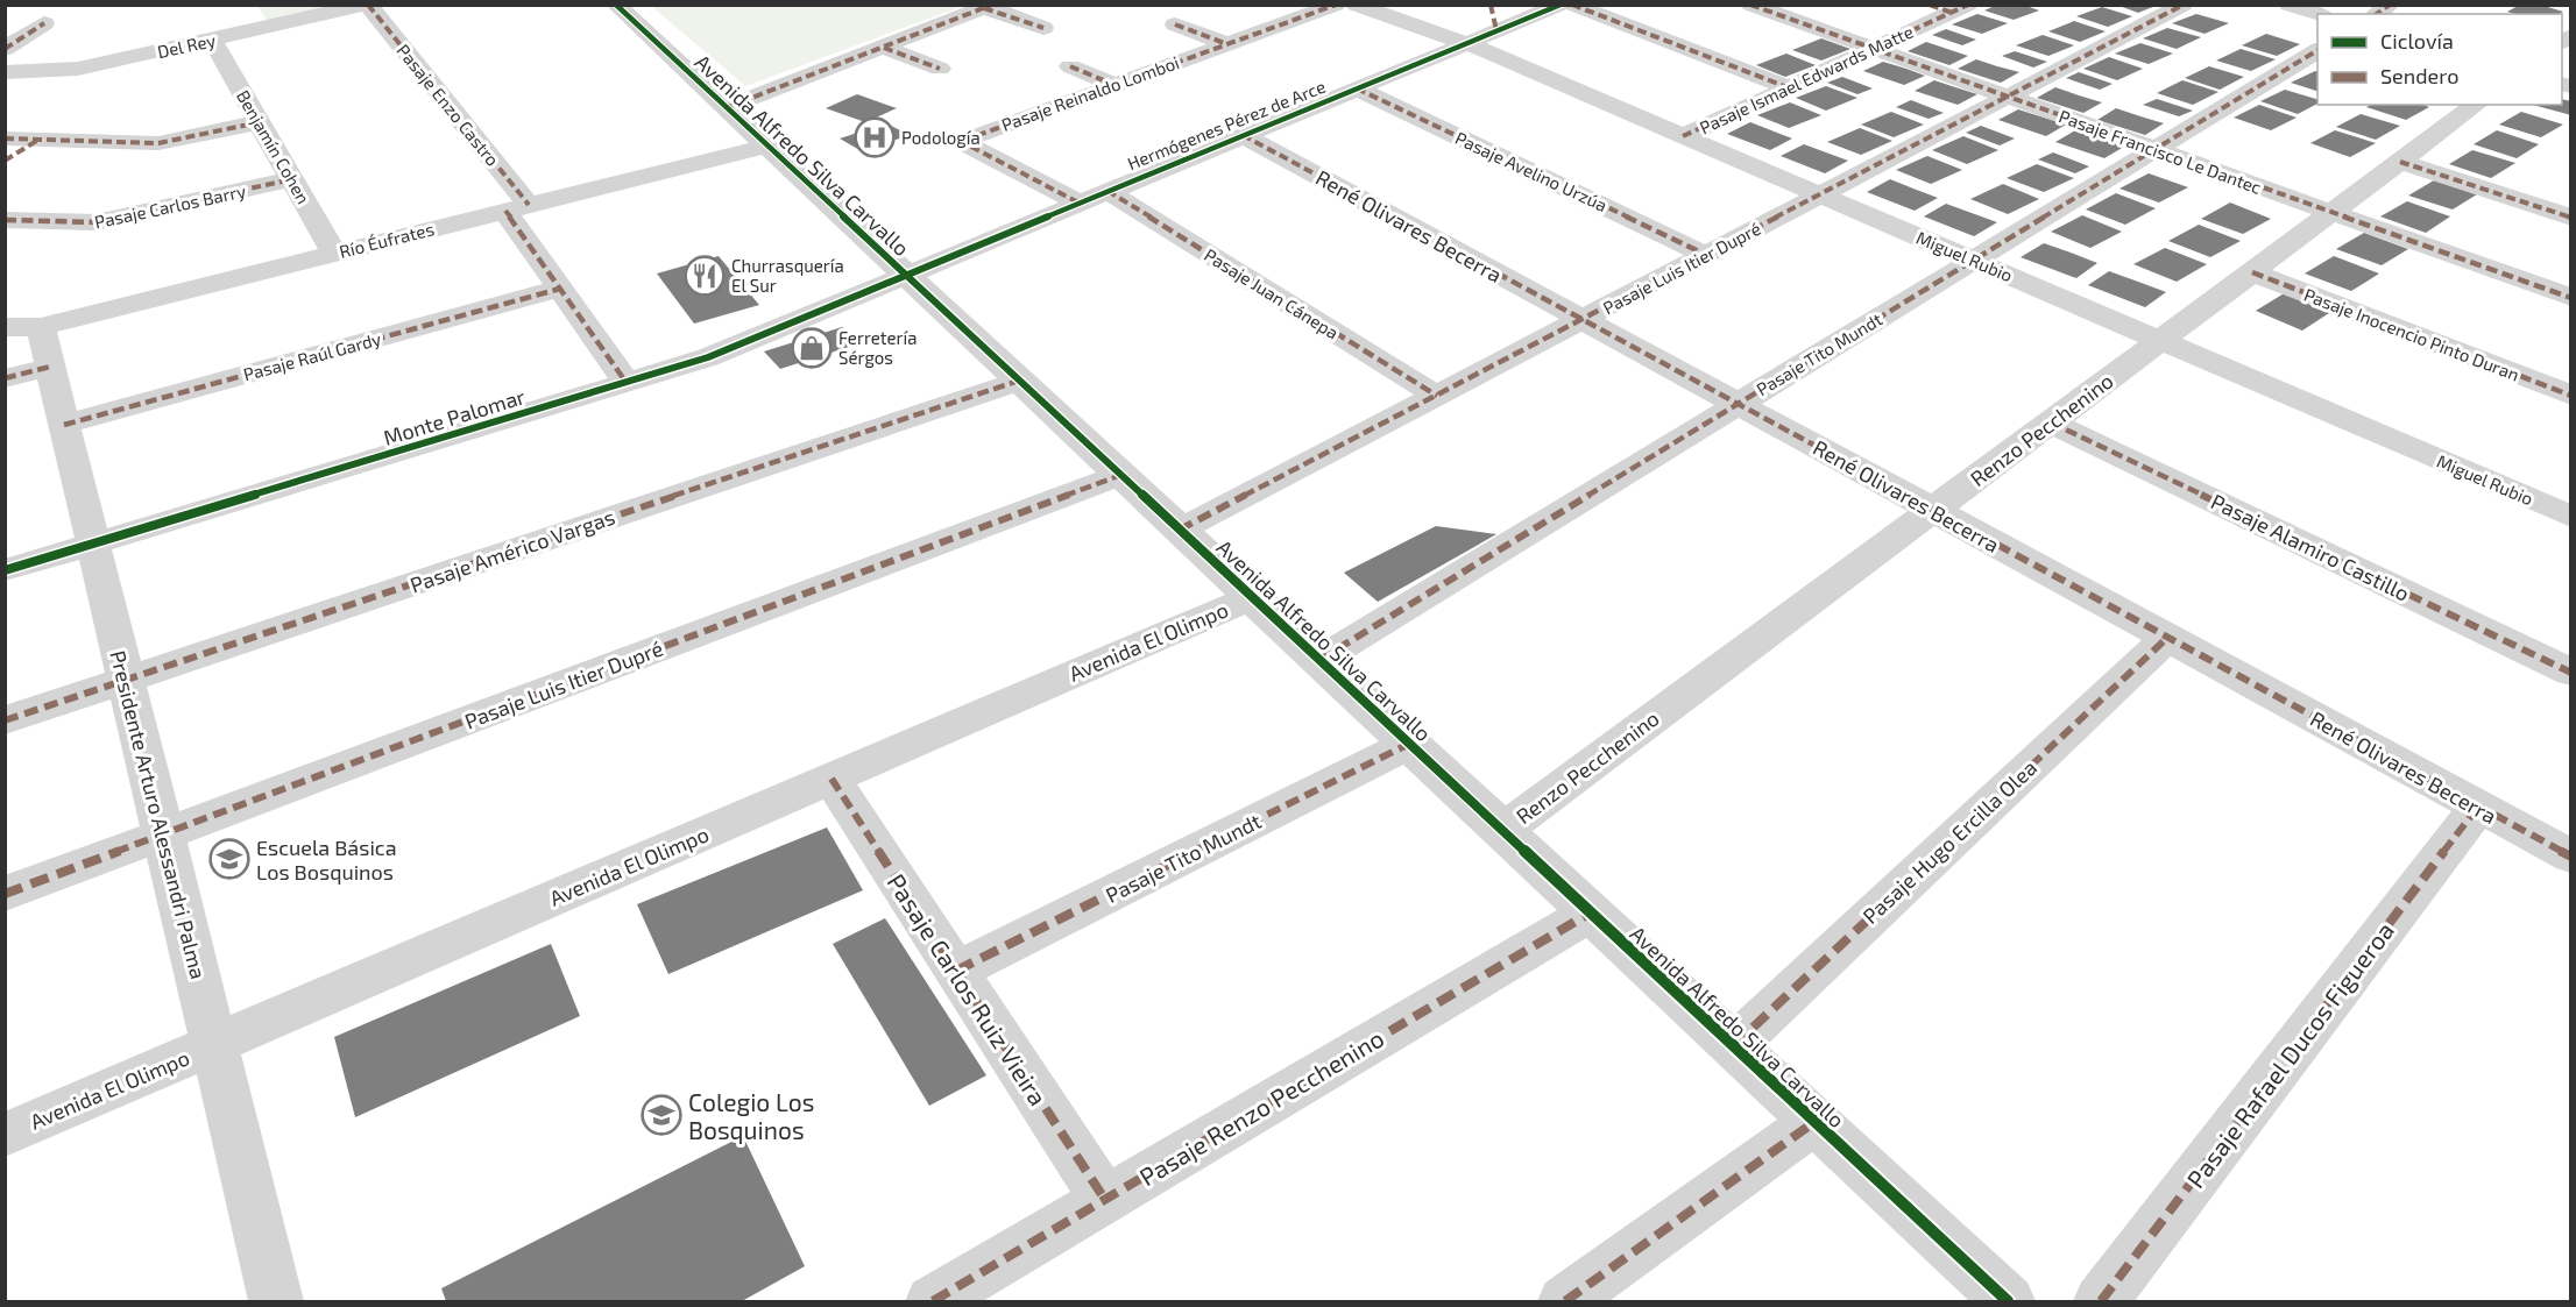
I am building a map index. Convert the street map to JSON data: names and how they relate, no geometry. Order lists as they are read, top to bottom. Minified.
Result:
{"streets":{"street":["Del Rey","Pasaje Ismael Edwards Matte","Pasaje Reinaldo Lomboi","Pasaje Enzo Castro","Hermógenes Pérez de Arce","Benjamín Cohen","Pasaje Francisco Le Dantec","Avenida Alfredo Silva Carvallo","Pasaje Avelino Urzúa","Pasaje Carlos Barry","René Olivares Becerra","Río Éufrates","Miguel Rubio","Pasaje Luis Itier Dupré","Pasaje Juan Cánepa","Pasaje Inocencio Pinto Duran","Pasaje Tito Mundt","Pasaje Raúl Gardy","Monte Palomar","Renzo Pecchenino","Pasaje Alamiro Castillo","Pasaje Américo Vargas","Avenida El Olimpo","Presidente Arturo Alessandri Palma","Pasaje Hugo Ercilla Olea","Pasaje Carlos Ruiz Vieira","Pasaje Rafael Ducos Figueroa","Pasaje Renzo Pecchenino"]},"crossings":[["Del Rey","Pasaje Enzo Castro"],["Del Rey","Benjamín Cohen"],["Pasaje Ismael Edwards Matte","Pasaje Francisco Le Dantec"],["Pasaje Ismael Edwards Matte","Miguel Rubio"],["Pasaje Reinaldo Lomboi","Hermógenes Pérez de Arce"],["Pasaje Enzo Castro","Río Éufrates"],["Pasaje Enzo Castro","Pasaje Raúl Gardy"],["Pasaje Enzo Castro","Monte Palomar"],["Hermógenes Pérez de Arce","Avenida Alfredo Silva Carvallo"],["Hermógenes Pérez de Arce","Pasaje Avelino Urzúa"],["Hermógenes Pérez de Arce","René Olivares Becerra"],["Hermógenes Pérez de Arce","Miguel Rubio"],["Hermógenes Pérez de Arce","Pasaje Juan Cánepa"],["Hermógenes Pérez de Arce","Monte Palomar"],["Benjamín Cohen","Pasaje Carlos Barry"],["Benjamín Cohen","Río Éufrates"],["Pasaje Francisco Le Dantec","Pasaje Luis Itier Dupré"],["Pasaje Francisco Le Dantec","Pasaje Tito Mundt"],["Pasaje Francisco Le Dantec","Renzo Pecchenino"],["Avenida Alfredo Silva Carvallo","Río Éufrates"],["Avenida Alfredo Silva Carvallo","Pasaje Luis Itier Dupré"],["Avenida Alfredo Silva Carvallo","Pasaje Tito Mundt"],["Avenida Alfredo Silva Carvallo","Monte Palomar"],["Avenida Alfredo Silva Carvallo","Renzo Pecchenino"],["Avenida Alfredo Silva Carvallo","Pasaje Américo Vargas"],["Avenida Alfredo Silva Carvallo","Avenida El Olimpo"],["Avenida Alfredo Silva Carvallo","Pasaje Hugo Ercilla Olea"],["Avenida Alfredo Silva Carvallo","Pasaje Renzo Pecchenino"],["Pasaje Avelino Urzúa","Pasaje Luis Itier Dupré"],["René Olivares Becerra","Pasaje Luis Itier Dupré"],["René Olivares Becerra","Pasaje Tito Mundt"],["René Olivares Becerra","Renzo Pecchenino"],["René Olivares Becerra","Pasaje Hugo Ercilla Olea"],["René Olivares Becerra","Pasaje Rafael Ducos Figueroa"],["Río Éufrates","Presidente Arturo Alessandri Palma"],["Miguel Rubio","Pasaje Luis Itier Dupré"],["Miguel Rubio","Pasaje Tito Mundt"],["Miguel Rubio","Renzo Pecchenino"],["Pasaje Luis Itier Dupré","Pasaje Juan Cánepa"],["Pasaje Luis Itier Dupré","Presidente Arturo Alessandri Palma"],["Pasaje Inocencio Pinto Duran","Renzo Pecchenino"],["Pasaje Tito Mundt","Pasaje Carlos Ruiz Vieira"],["Pasaje Raúl Gardy","Presidente Arturo Alessandri Palma"],["Monte Palomar","Presidente Arturo Alessandri Palma"],["Renzo Pecchenino","Pasaje Alamiro Castillo"],["Pasaje Américo Vargas","Presidente Arturo Alessandri Palma"],["Avenida El Olimpo","Presidente Arturo Alessandri Palma"],["Avenida El Olimpo","Pasaje Carlos Ruiz Vieira"],["Pasaje Carlos Ruiz Vieira","Pasaje Renzo Pecchenino"]],"places":{"hospital":["Podología"],"restaurant":["Churrasquería El Sur"],"shop":["Ferretería Sérgos"],"school or university":["Escuela Básica Los Bosquinos","Colegio Los Bosquinos"]},"legend":["Ciclovía","Sendero"]}
